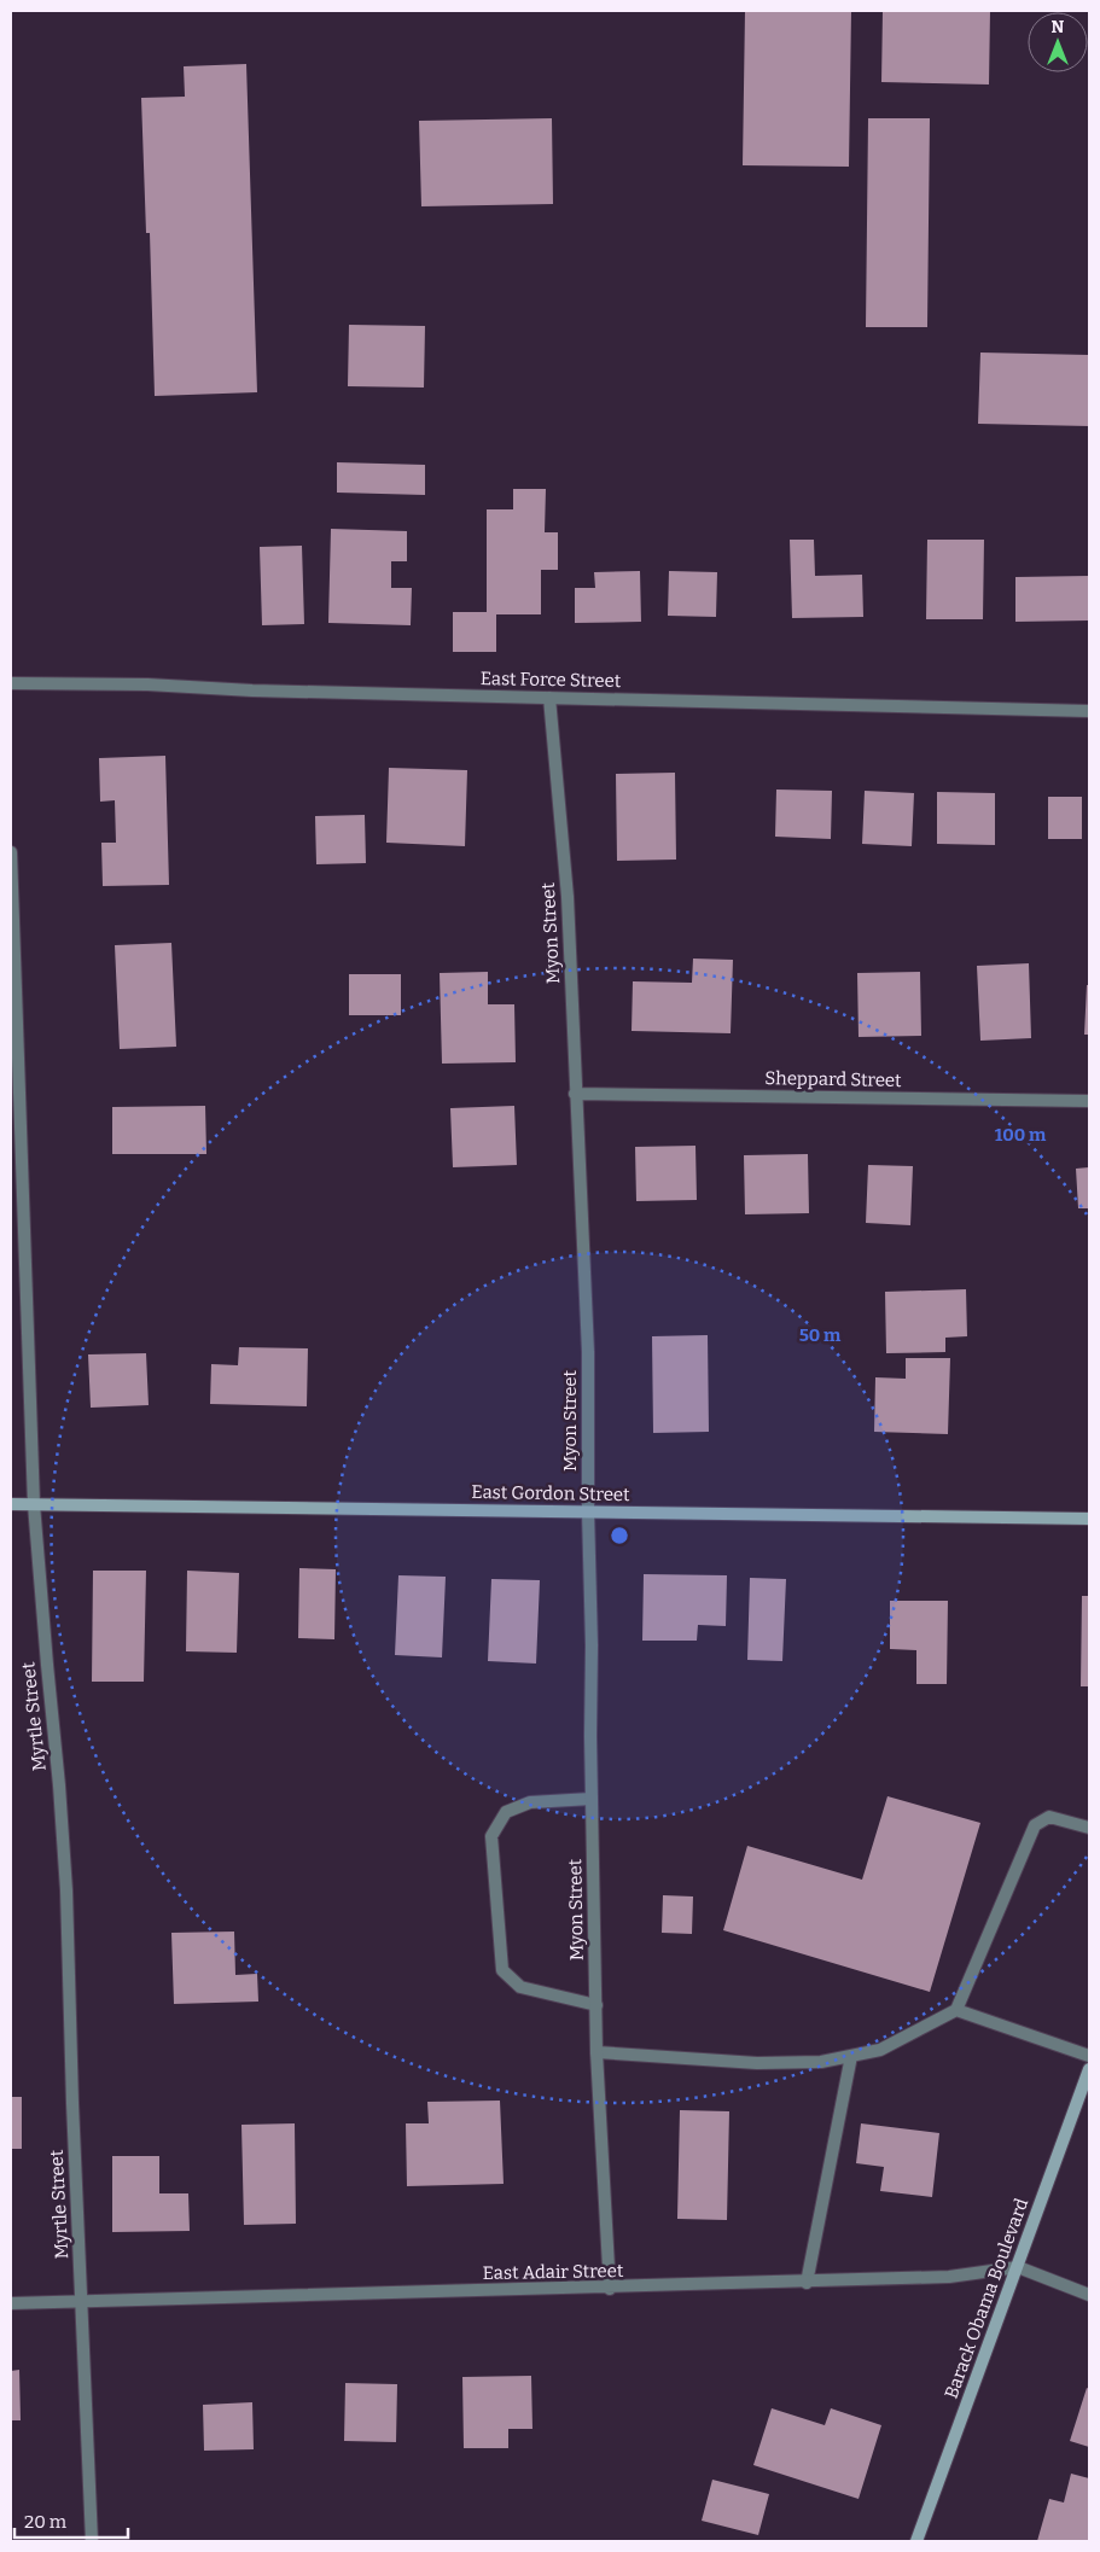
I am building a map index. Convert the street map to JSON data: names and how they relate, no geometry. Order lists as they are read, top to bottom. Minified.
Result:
{"streets":{"street":["East Force Street","Myon Street","Sheppard Street","East Gordon Street","Myrtle Street","East Adair Street","Barack Obama Boulevard"]},"crossings":[["East Force Street","Myon Street"],["Myon Street","Sheppard Street"],["Myon Street","East Gordon Street"],["Myon Street","East Adair Street"],["East Gordon Street","Myrtle Street"],["Myrtle Street","East Adair Street"],["East Adair Street","Barack Obama Boulevard"]],"scale_bar":"20 m","north":"top","rings":["100 m","50 m"]}
